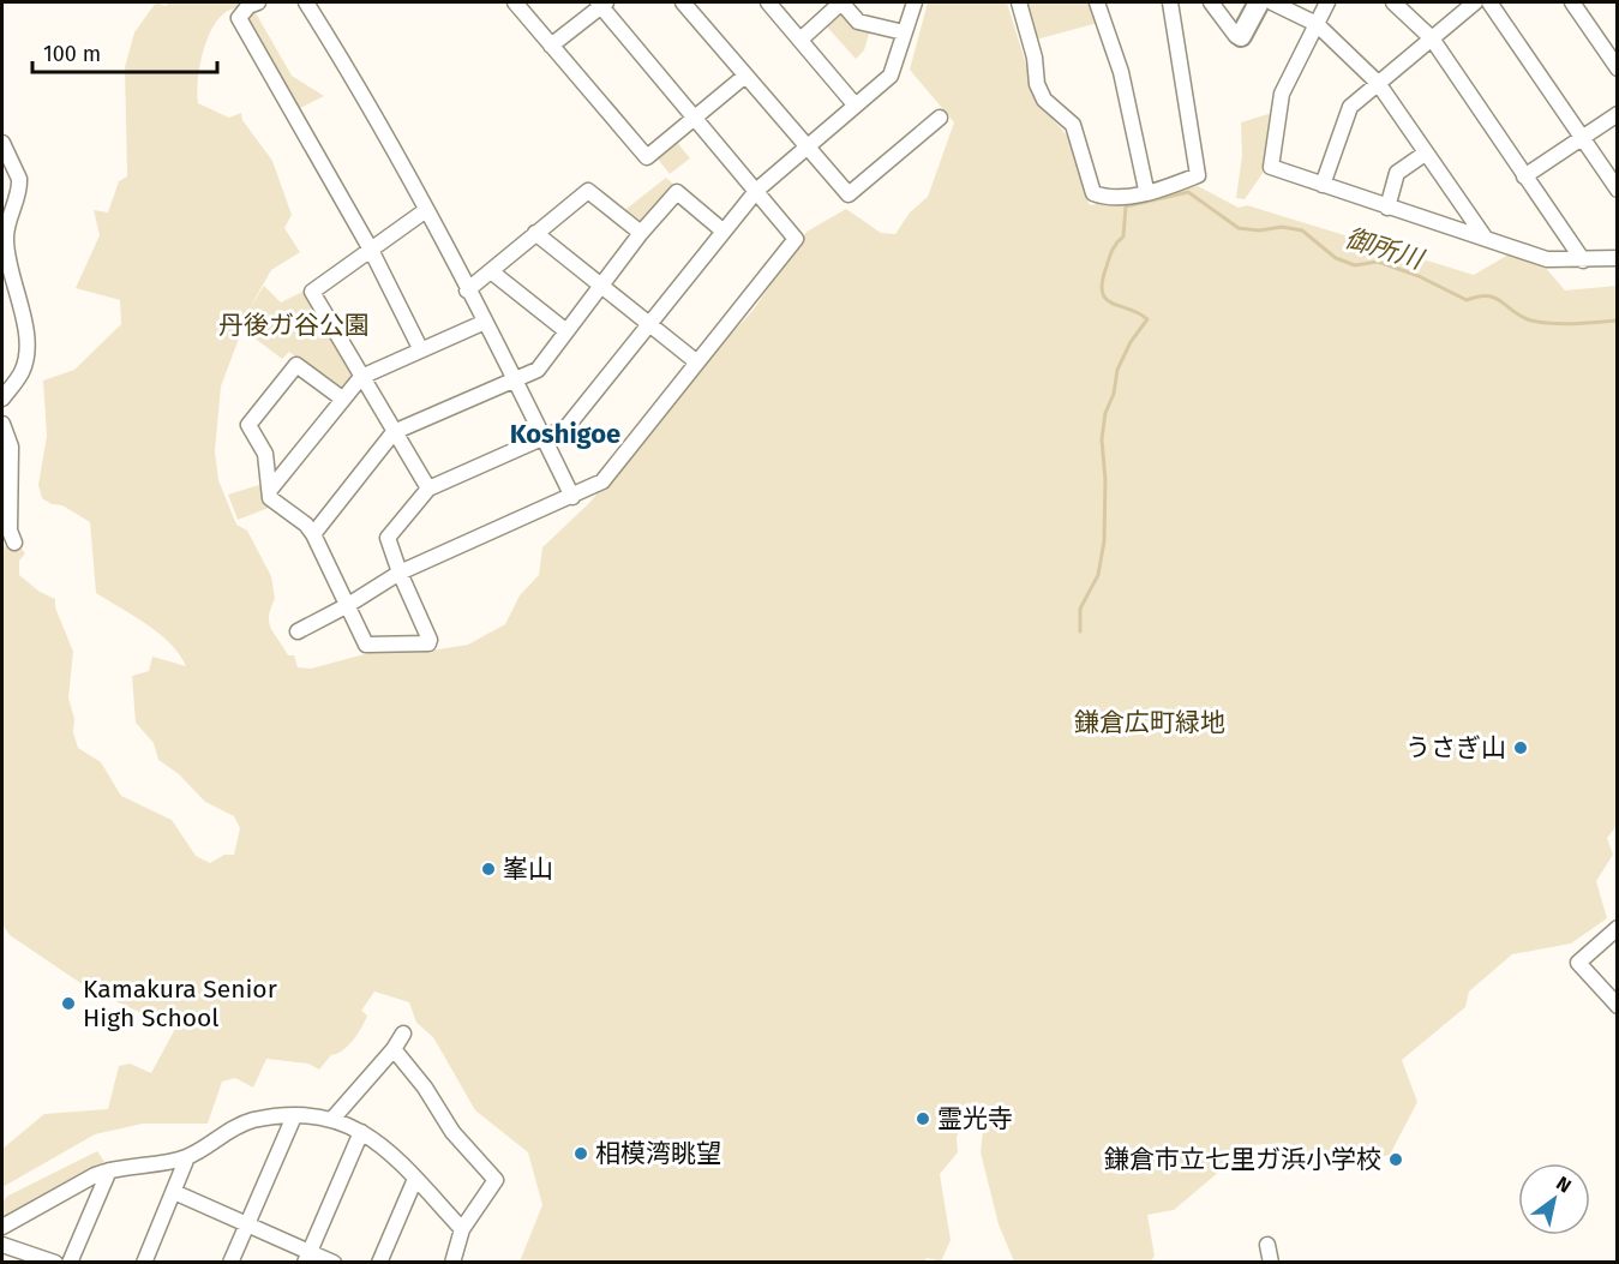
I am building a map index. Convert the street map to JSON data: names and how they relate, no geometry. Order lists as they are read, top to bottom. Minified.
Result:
{"districts":["Koshigoe"],"water":["御所川"],"parks":["丹後ガ谷公園","鎌倉広町緑地"],"places":["うさぎ山","峯山","Kamakura Senior High School","霊光寺","相模湾眺望","鎌倉市立七里ガ浜小学校"],"scale_bar":"100 m","north":"top right"}
